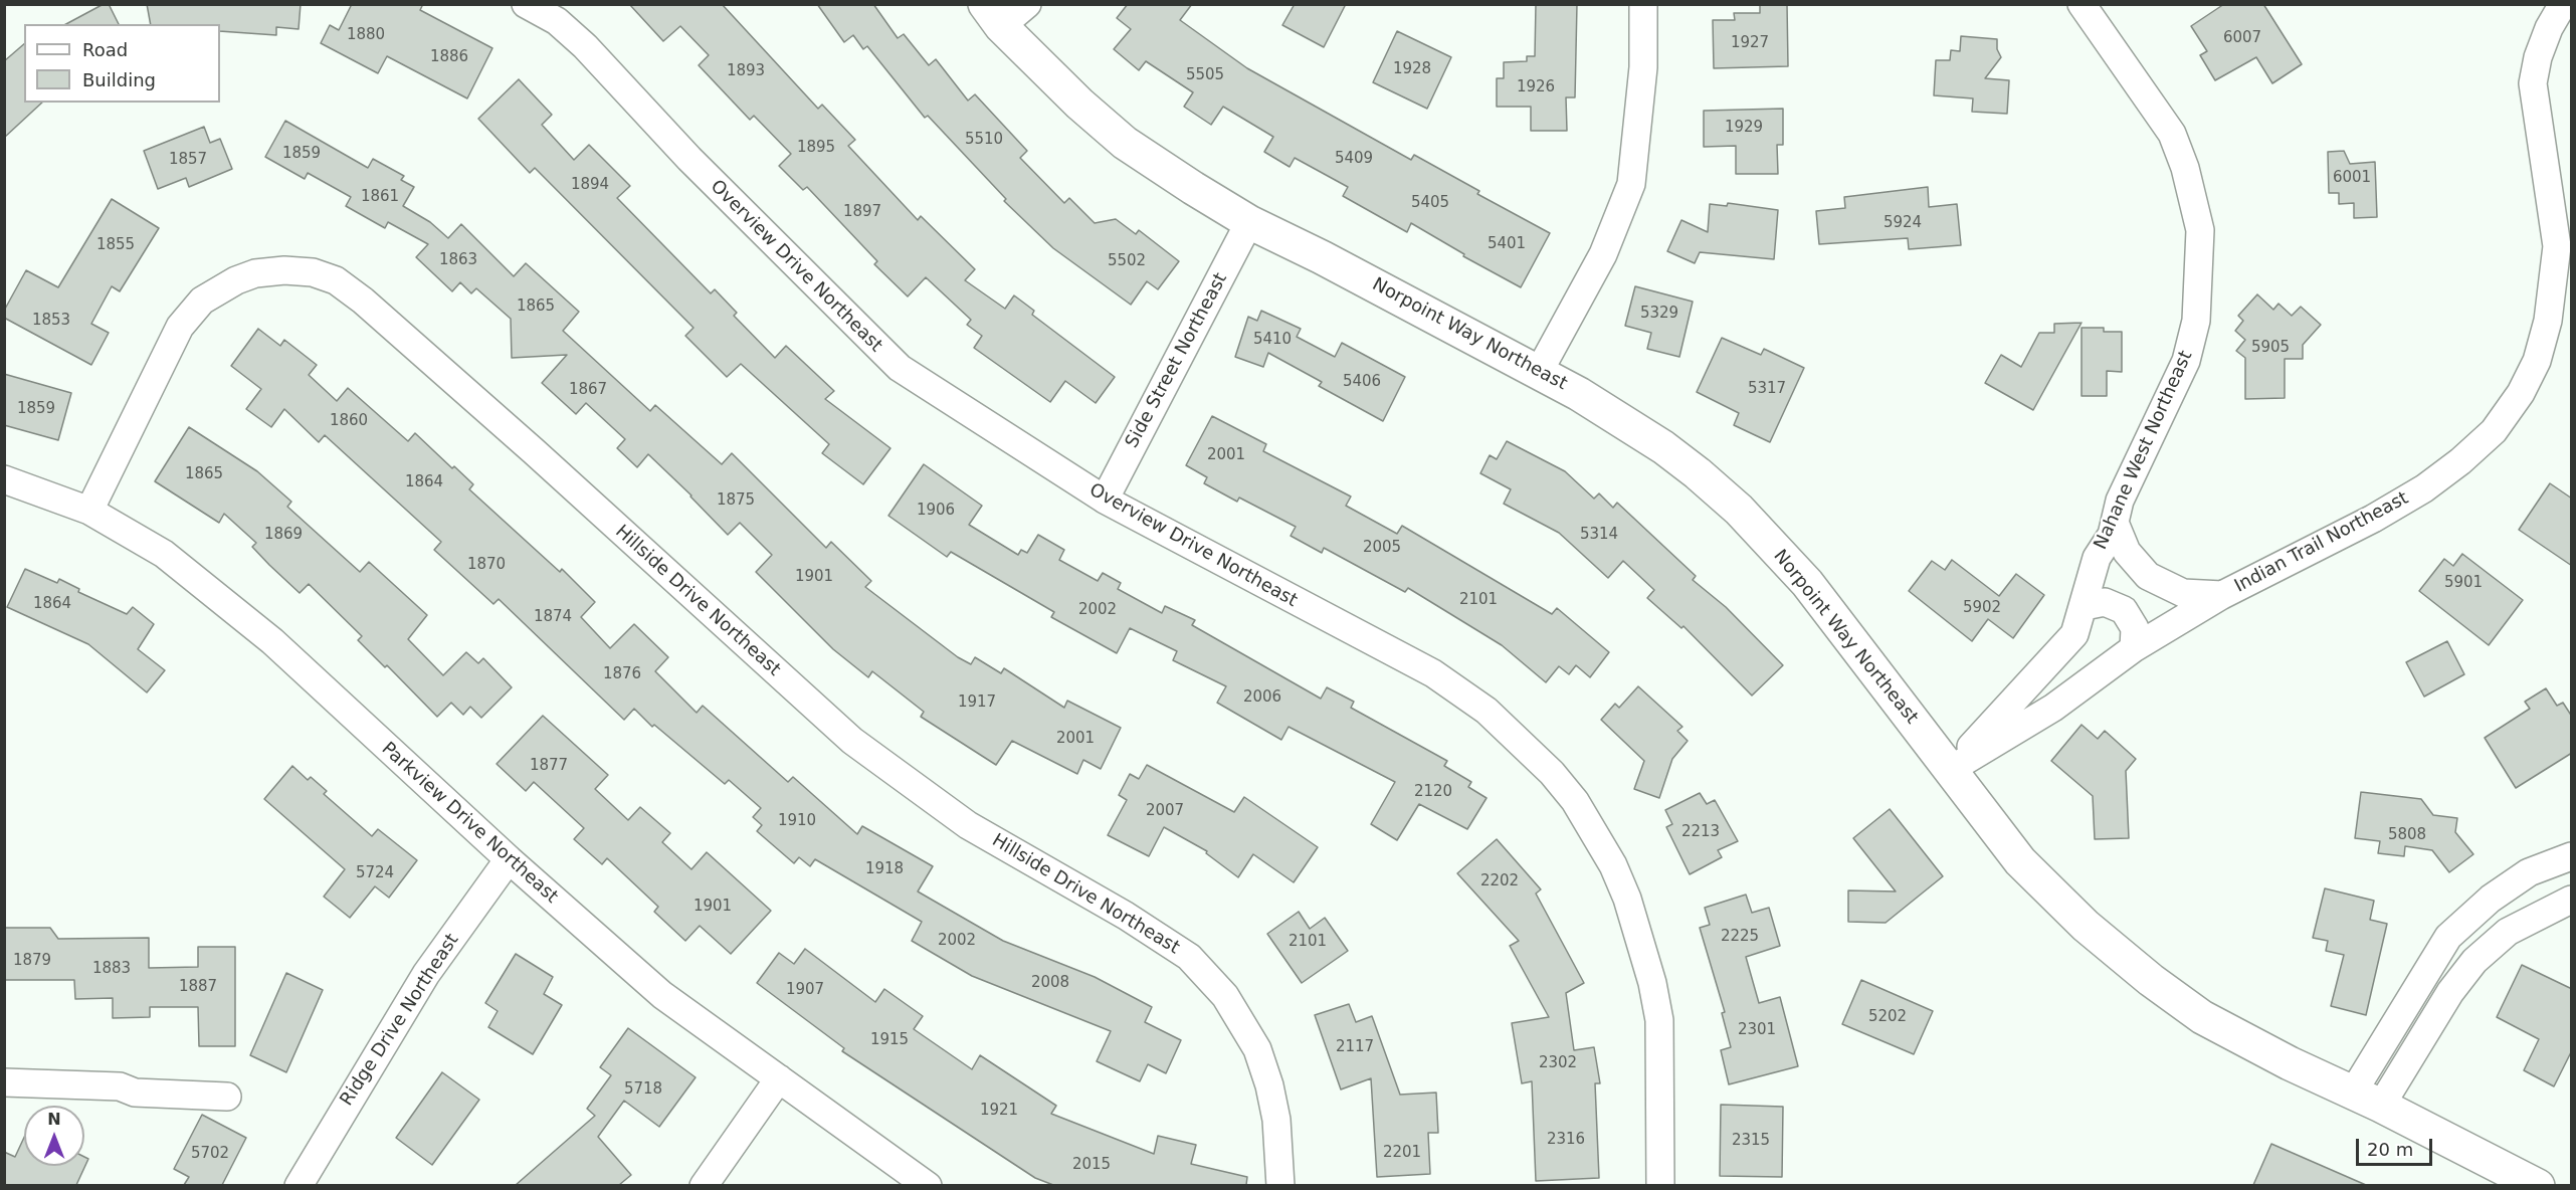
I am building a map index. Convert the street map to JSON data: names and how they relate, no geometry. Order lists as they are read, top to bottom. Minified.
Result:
{"streets":{"street":["Overview Drive Northeast","Norpoint Way Northeast","Side Street Northeast","Nahane West Northeast","Indian Trail Northeast","Hillside Drive Northeast","Parkview Drive Northeast","Ridge Drive Northeast"]},"crossings":[["Overview Drive Northeast","Side Street Northeast"],["Norpoint Way Northeast","Side Street Northeast"],["Norpoint Way Northeast","Nahane West Northeast"],["Norpoint Way Northeast","Indian Trail Northeast"],["Nahane West Northeast","Indian Trail Northeast"],["Hillside Drive Northeast","Parkview Drive Northeast"],["Parkview Drive Northeast","Ridge Drive Northeast"]],"house_numbers":["1880","6007","1927","1886","1928","1893","5505","1926","1929","5510","1895","1859","5409","1857","6001","1894","1861","5405","1897","5924","5401","1855","1863","5502","1865","5329","1853","5410","5905","5406","5317","1867","1859","1860","2001","1865","1864","1875","1906","1869","5314","2005","1870","1901","5901","2101","1864","5902","2002","1874","1876","2006","1917","2001","1877","2120","2007","1910","2213","5808","1918","5724","2202","1901","2225","2002","2101","1879","1883","2008","1887","1907","5202","2301","1915","2117","2302","5718","1921","2316","2315","2201","5702","2015"],"legend":["Road","Building"],"scale_bar":"20 m","north":"top"}
